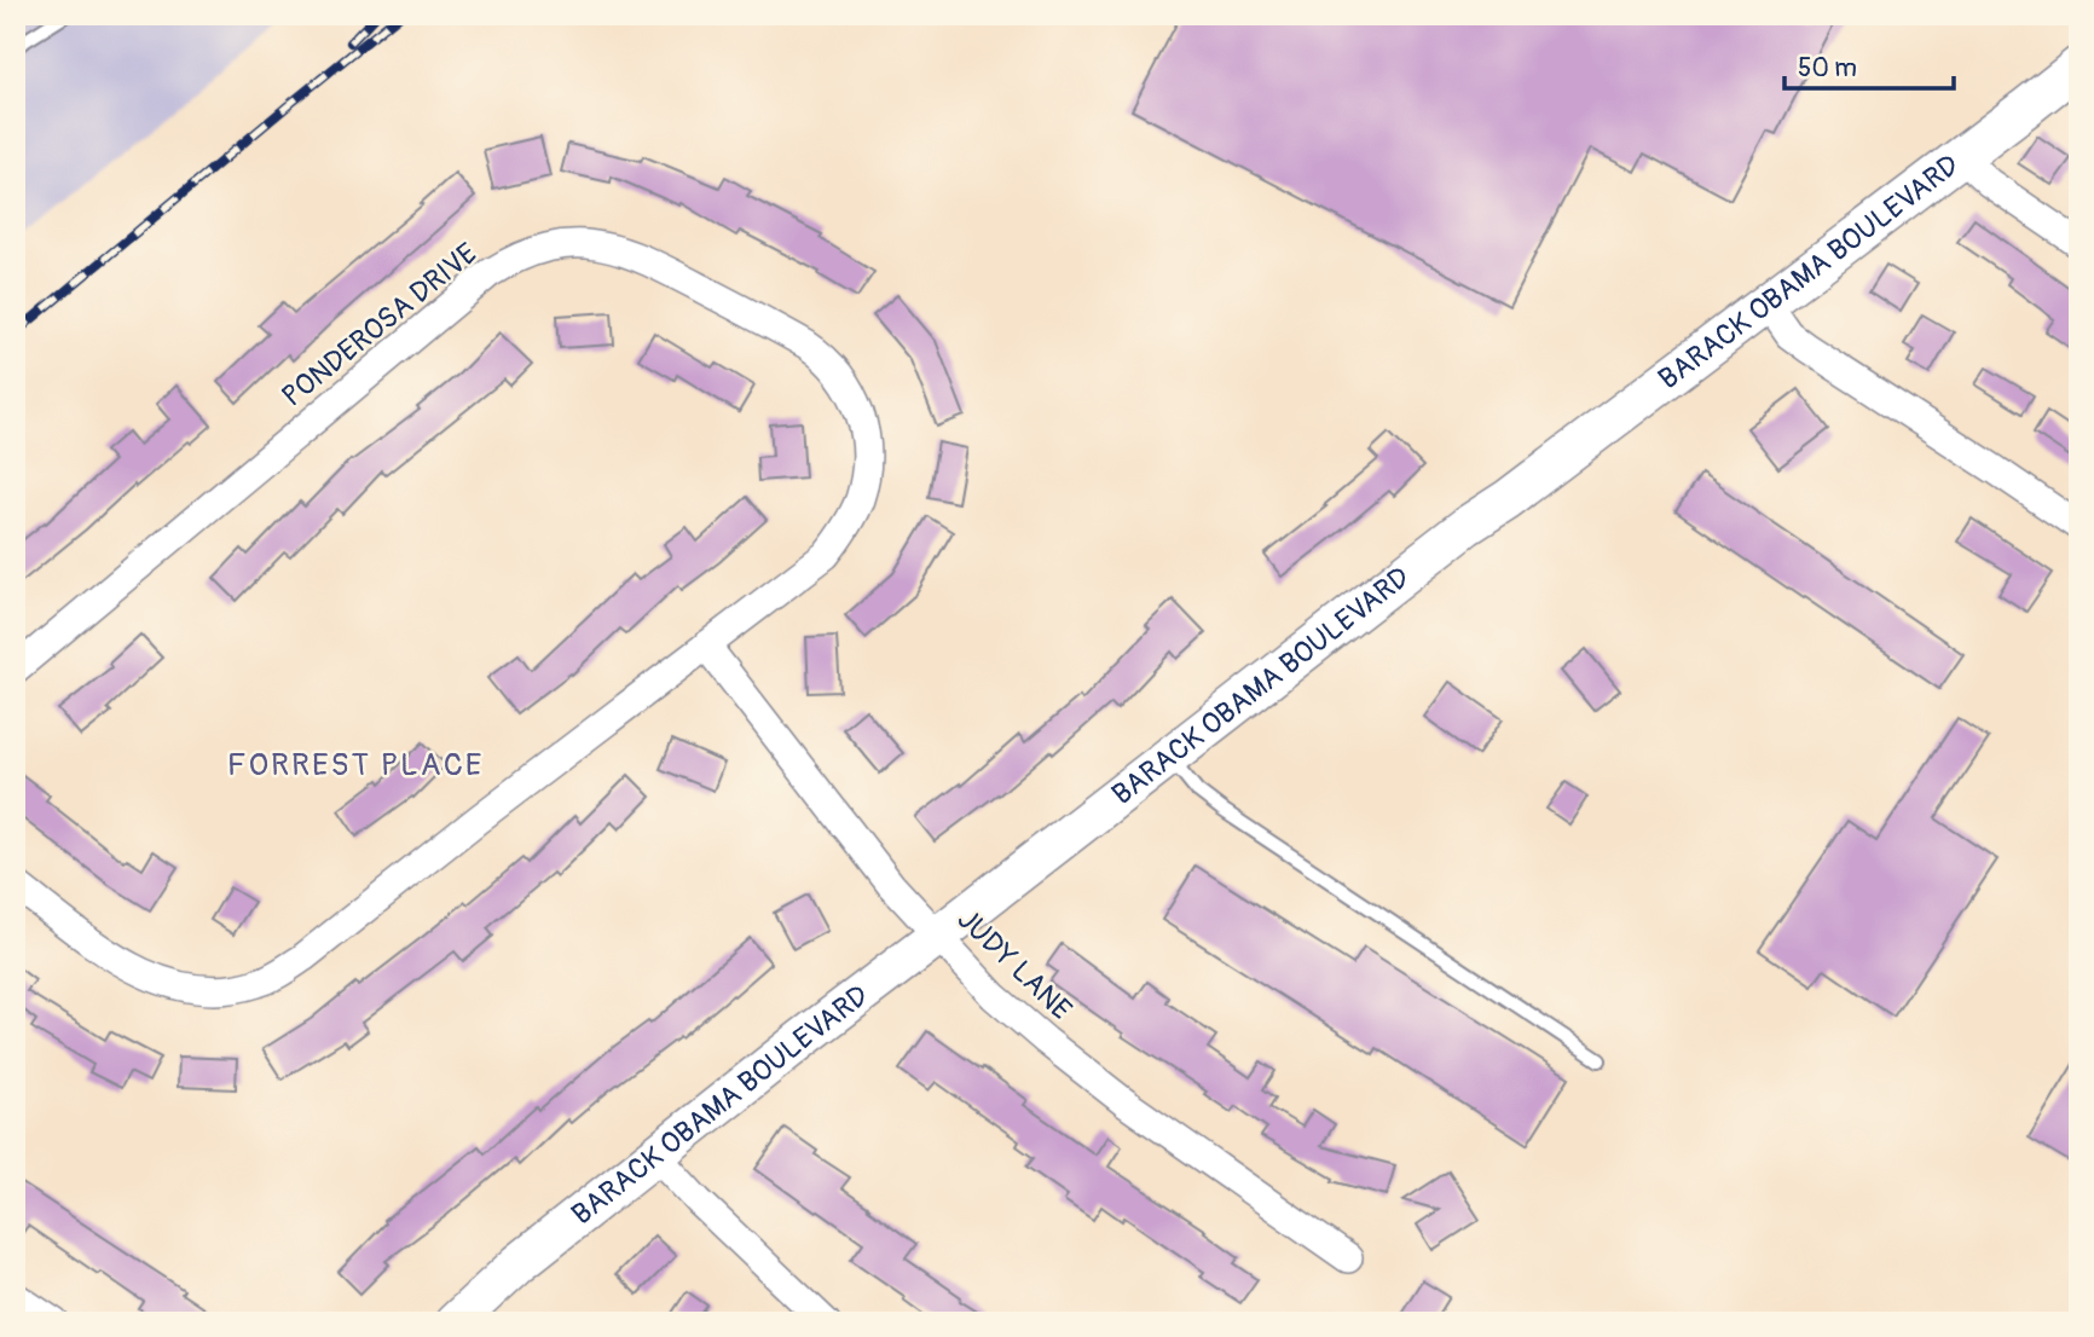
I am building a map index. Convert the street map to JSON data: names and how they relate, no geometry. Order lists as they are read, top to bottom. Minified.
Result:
{"streets":{"main road":["BARACK OBAMA BOULEVARD"],"street":["PONDEROSA DRIVE","JUDY LANE"]},"crossings":[["BARACK OBAMA BOULEVARD","JUDY LANE"],["PONDEROSA DRIVE","JUDY LANE"]],"districts":["FORREST PLACE"],"scale_bar":"50 m"}
